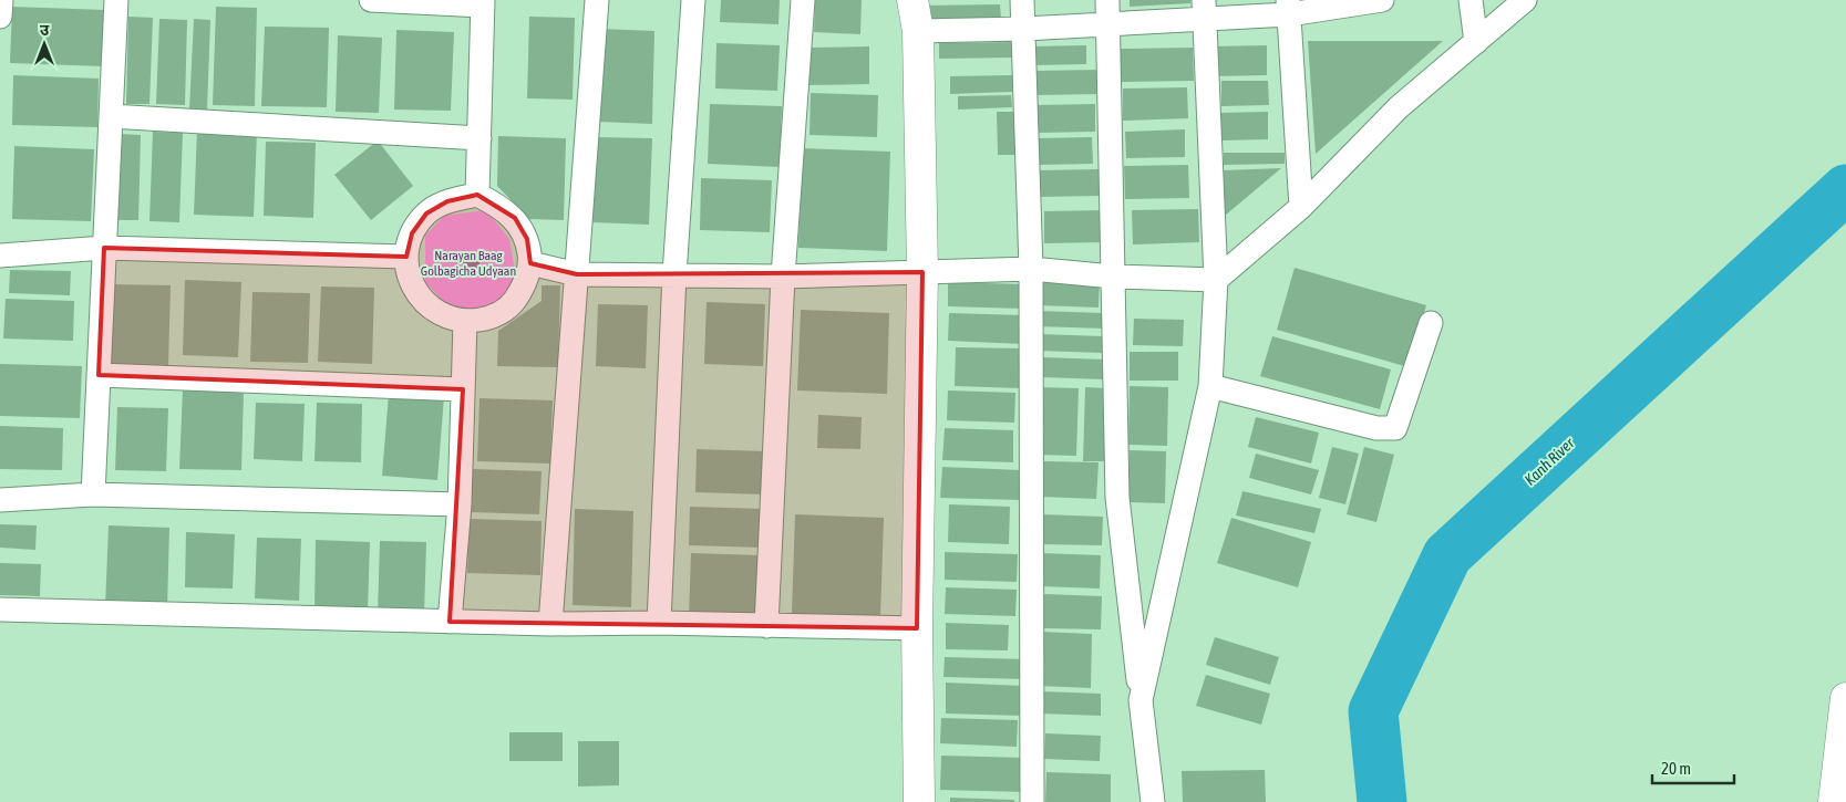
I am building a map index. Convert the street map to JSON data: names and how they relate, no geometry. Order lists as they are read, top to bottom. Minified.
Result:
{"water":["Kanh River"],"parks":["Narayan Baag Golbagicha Udyaan"],"scale_bar":"20 m","north":"top"}
